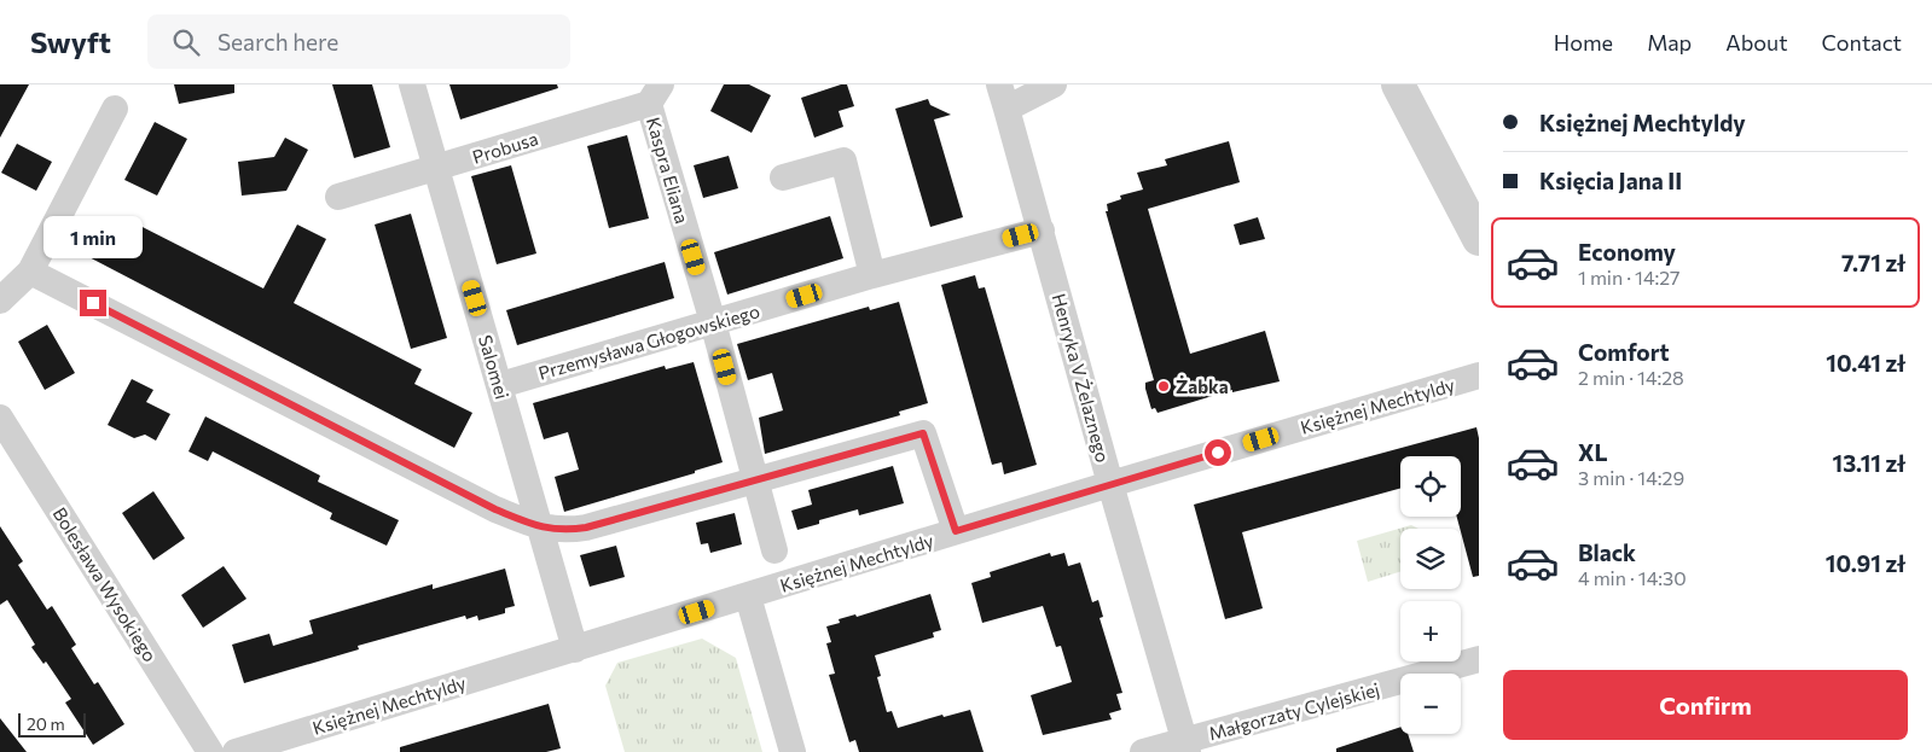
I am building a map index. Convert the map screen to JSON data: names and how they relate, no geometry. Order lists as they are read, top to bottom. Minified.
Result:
{"streets":{"street":["Probusa","Kaspra Eliana","Przemysława Głogowskiego","Salomei","Henryka V Żelaznego","Księżnej Mechtyldy","Bolesława Wysokiego","Małgorzaty Cylejskiej"]},"crossings":[["Probusa","Kaspra Eliana"],["Probusa","Salomei"],["Kaspra Eliana","Przemysława Głogowskiego"],["Przemysława Głogowskiego","Salomei"],["Przemysława Głogowskiego","Henryka V Żelaznego"],["Salomei","Księżnej Mechtyldy"],["Henryka V Żelaznego","Księżnej Mechtyldy"],["Henryka V Żelaznego","Małgorzaty Cylejskiej"]],"places":["Żabka"],"scale_bar":"20 m","page":{"header":"Swyft","search":"Search here","nav":["Home","Map","About","Contact"],"banner":["Księżnej Mechtyldy","Księcia Jana II"],"bubble":"1 min","list":[{"name":"Economy","note":"1 min · 14:27","value":"7.71 zł"},{"name":"Comfort","note":"2 min · 14:28","value":"10.41 zł"},{"name":"XL","note":"3 min · 14:29","value":"13.11 zł"},{"name":"Black","note":"4 min · 14:30","value":"10.91 zł"}],"map_buttons":["+","−"],"buttons":"Confirm","scale":"20 m"}}
